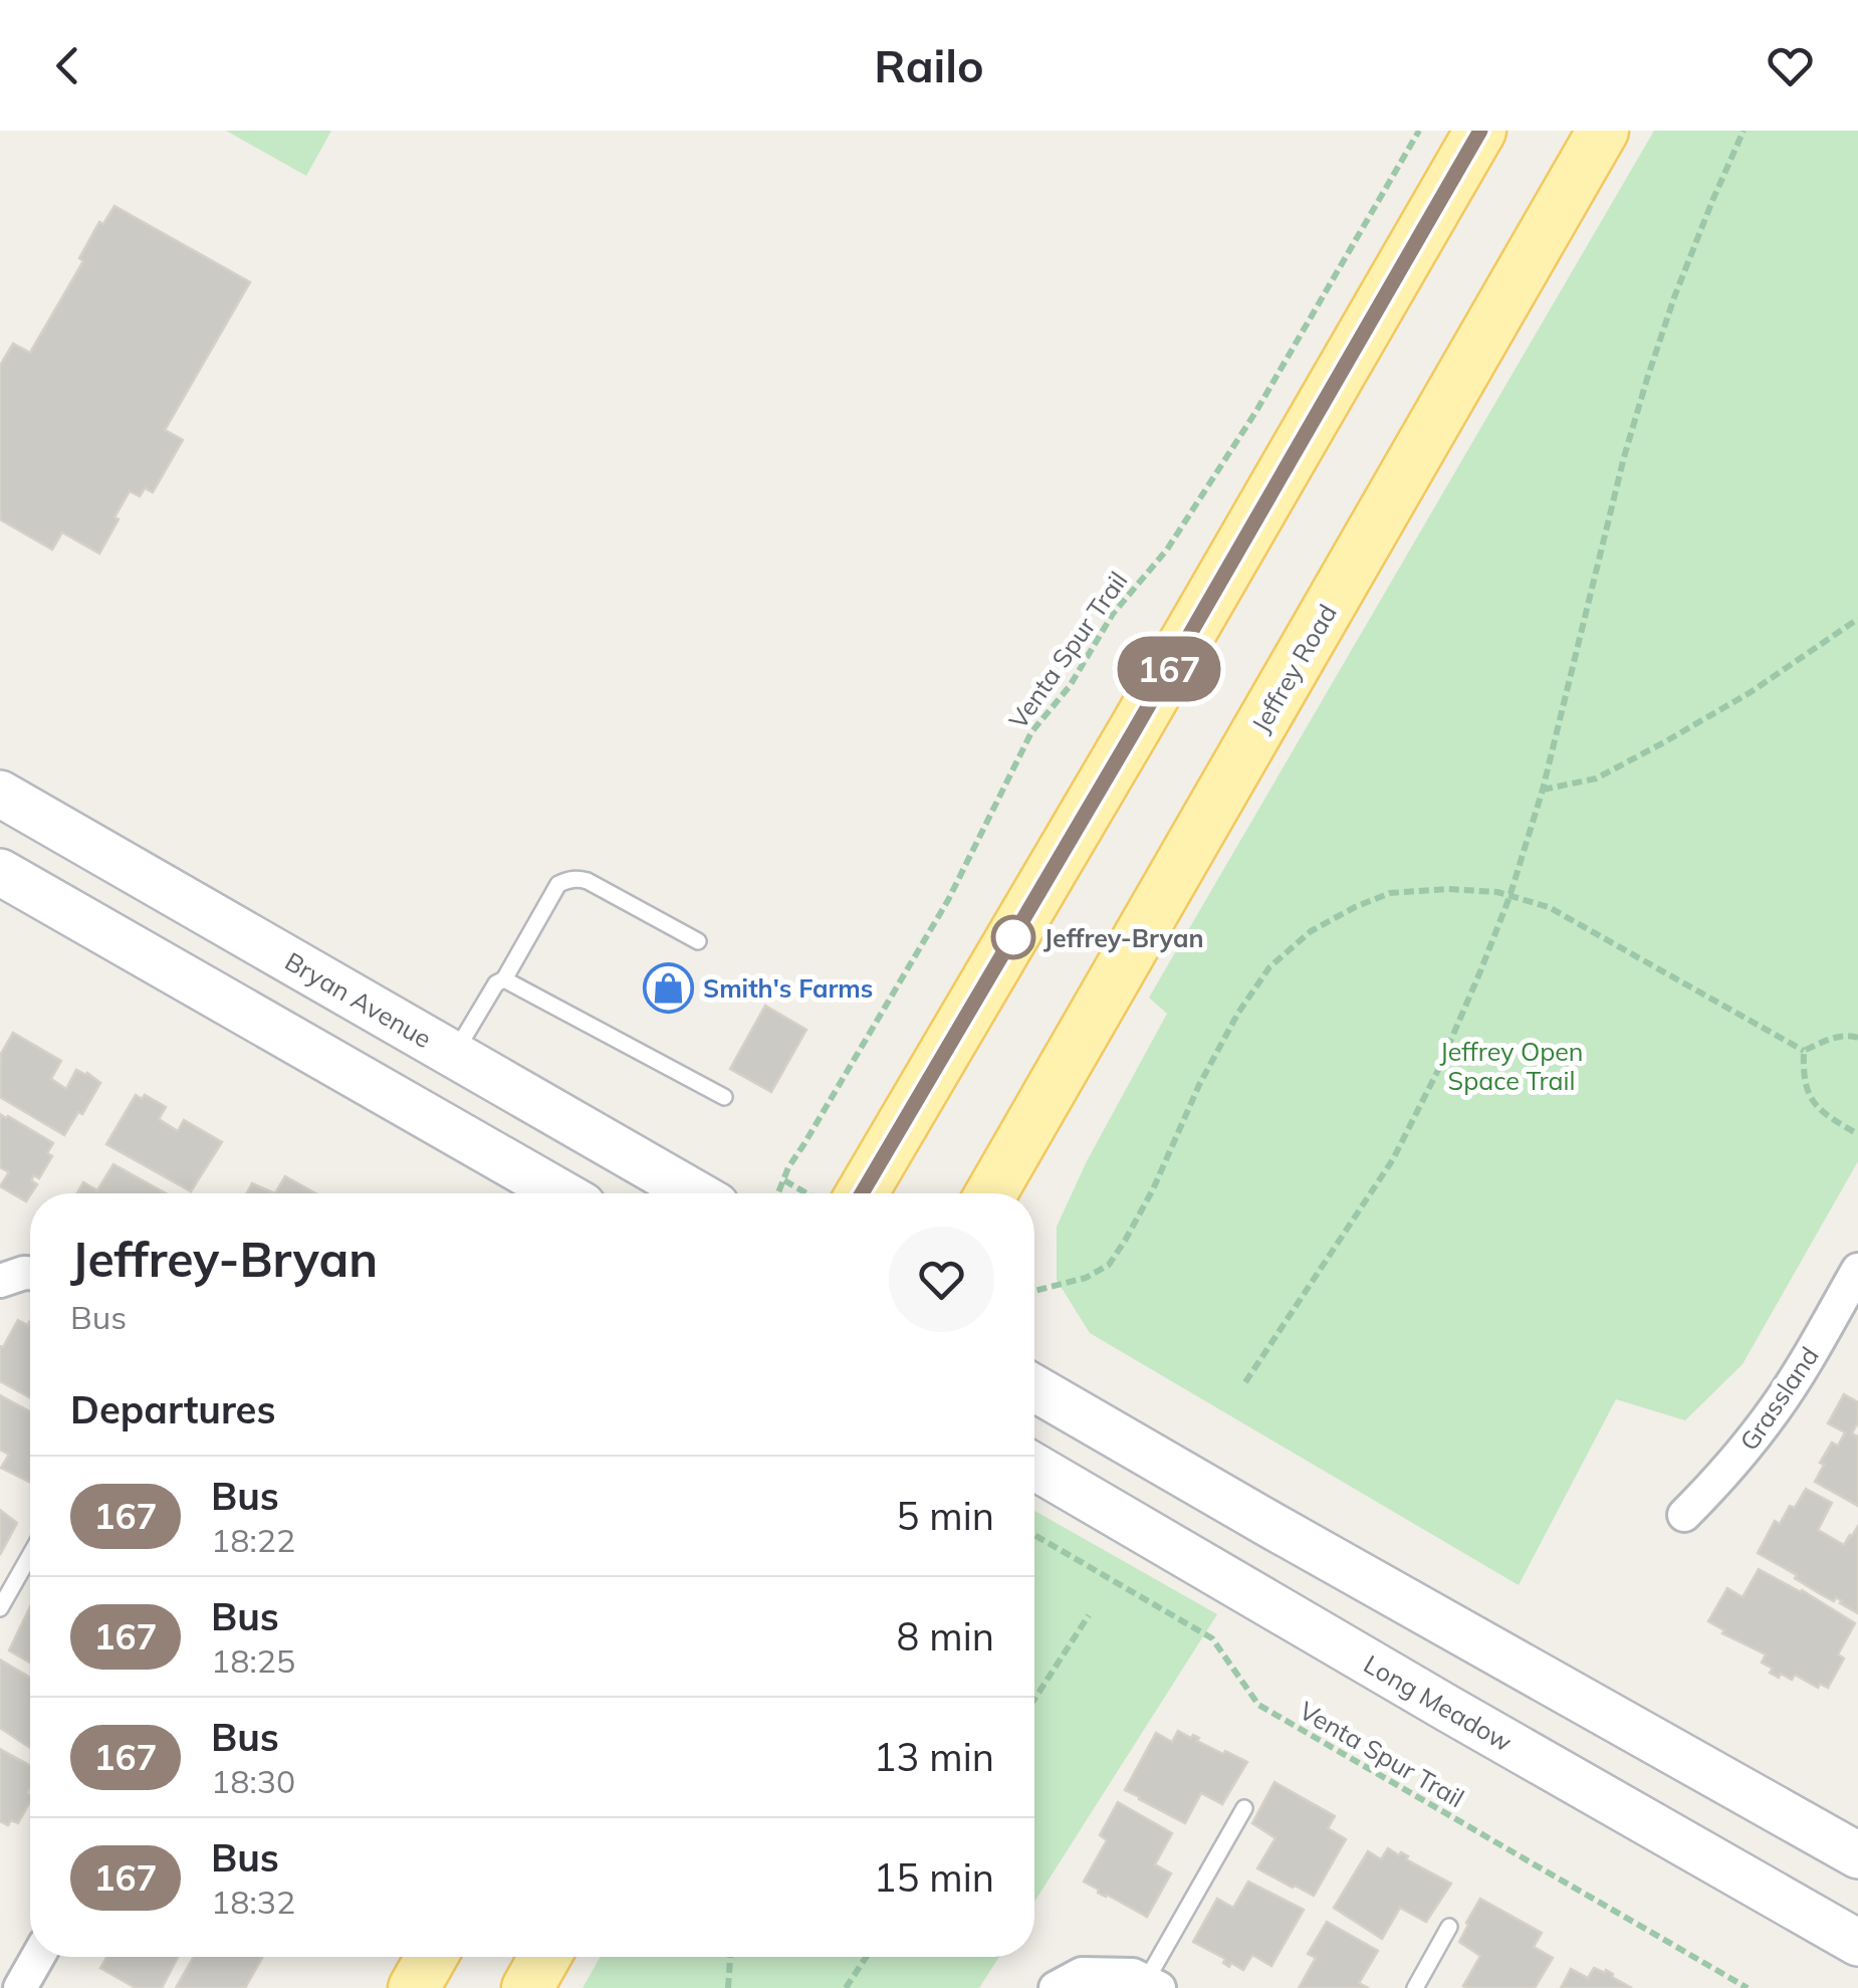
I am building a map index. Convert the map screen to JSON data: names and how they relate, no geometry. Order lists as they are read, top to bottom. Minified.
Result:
{"streets":{"main road":["Jeffrey Road"],"street":["Bryan Avenue","Grassland","Long Meadow"],"path":["Venta Spur Trail"]},"parks":["Jeffrey Open Space Trail"],"places":{"other":["Jeffrey-Bryan"],"shop":["Smith's Farms"]},"lines":["bus line 167"],"page":{"header":"Railo","on_map":"167","heading":[["Jeffrey-Bryan","Bus"],"Departures"],"list":[{"mark":"167","name":"Bus","note":"18:22","value":"5 min"},{"mark":"167","name":"Bus","note":"18:25","value":"8 min"},{"mark":"167","name":"Bus","note":"18:30","value":"13 min"},{"mark":"167","name":"Bus","note":"18:32","value":"15 min"}]}}
